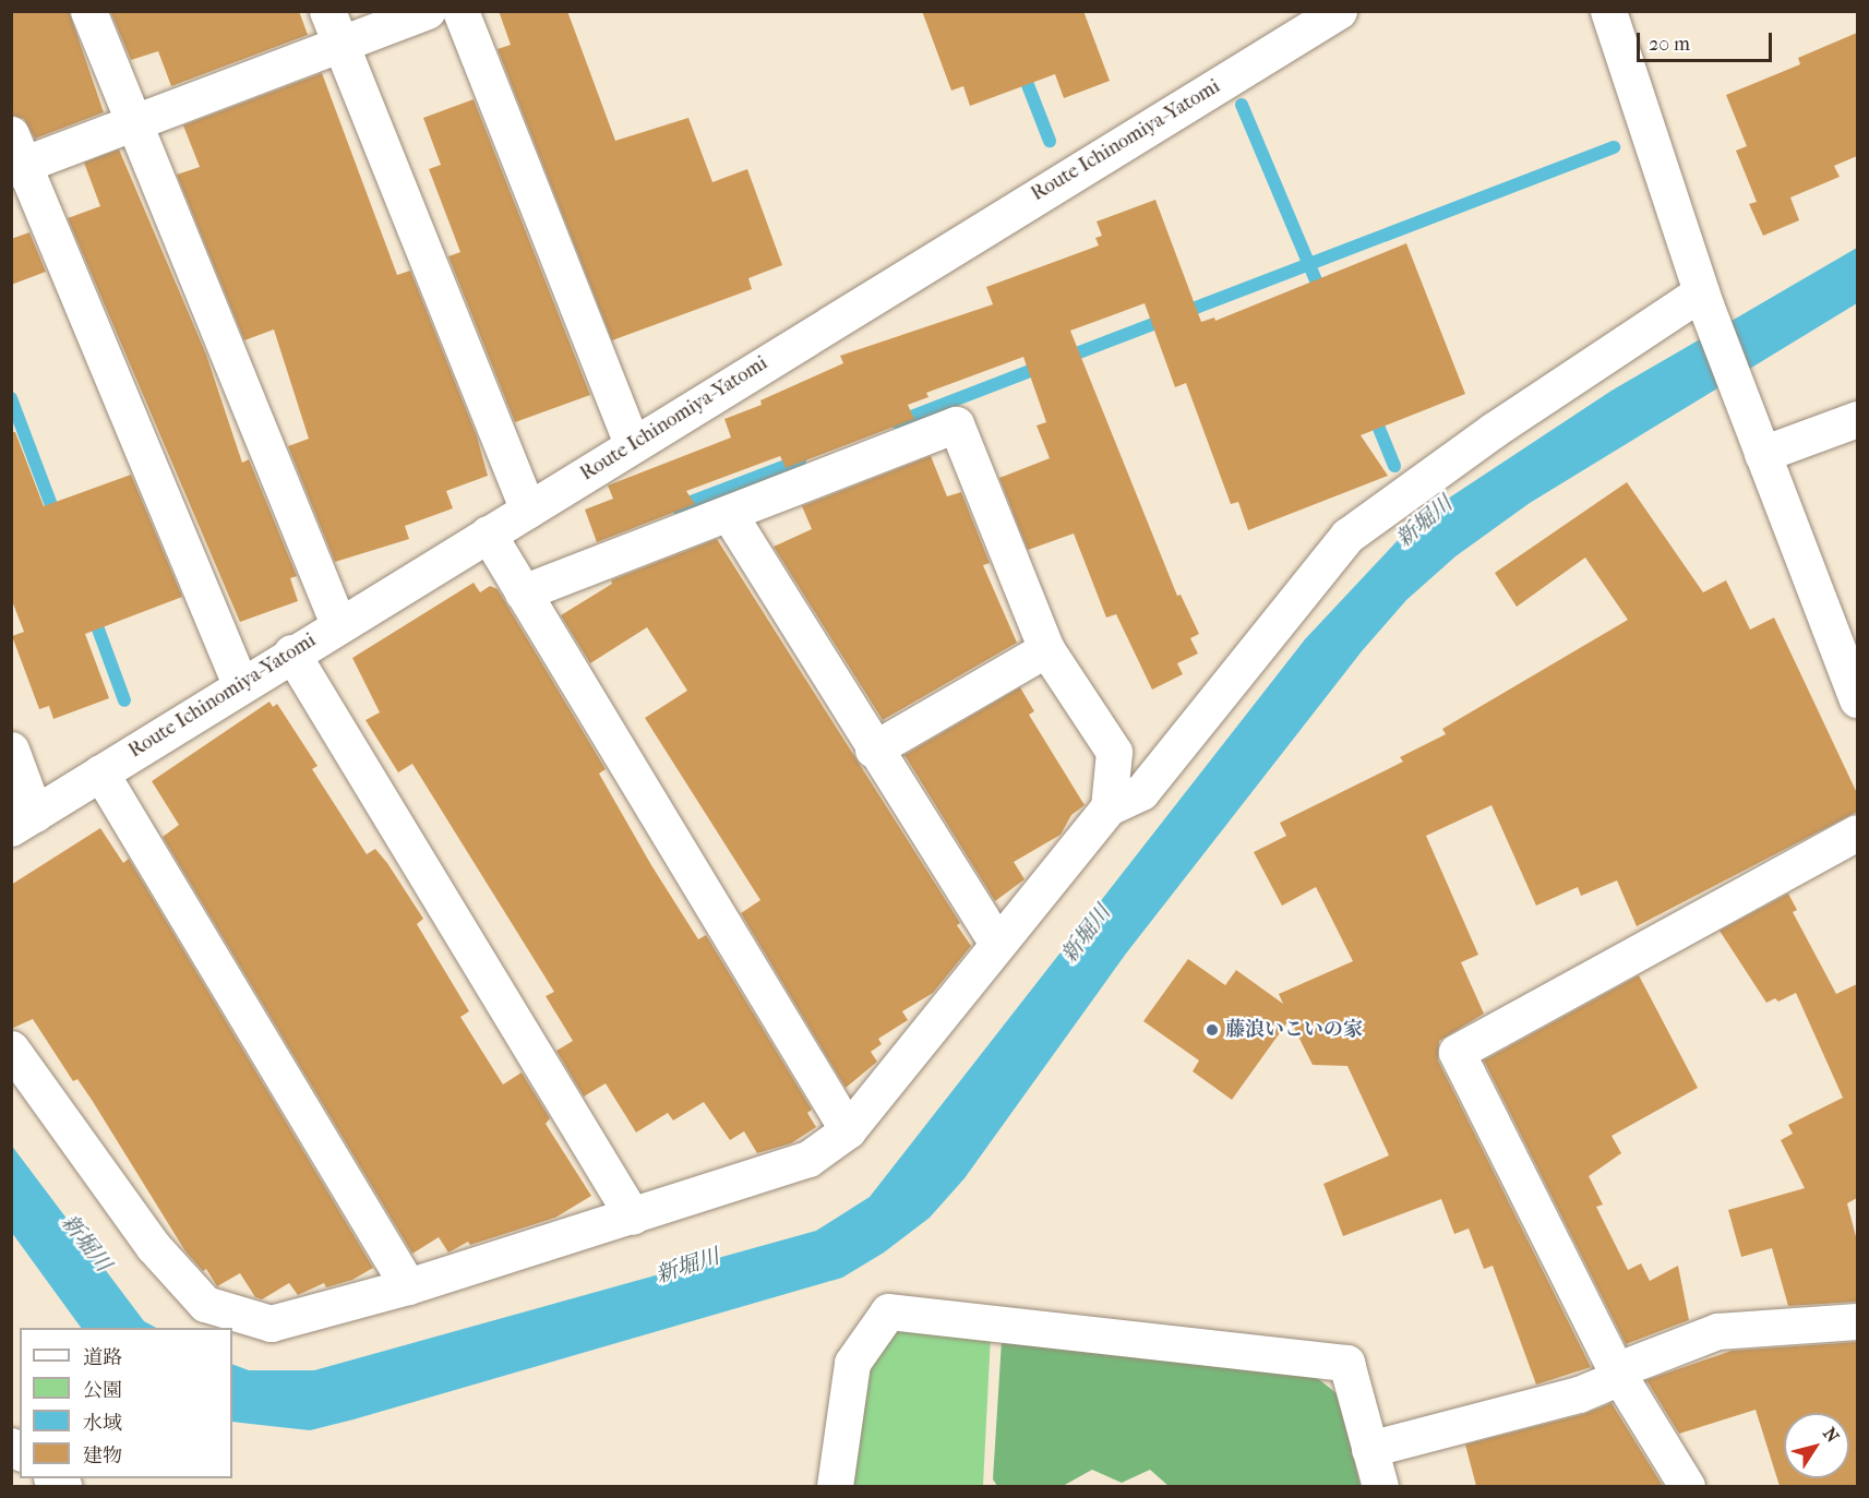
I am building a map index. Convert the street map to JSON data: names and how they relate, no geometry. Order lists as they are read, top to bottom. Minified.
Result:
{"streets":{"street":["Route Ichinomiya-Yatomi"]},"water":["新堀川"],"places":["藤浪いこいの家"],"legend":["道路","公園","水域","建物"],"scale_bar":"20 m","north":"top right"}
